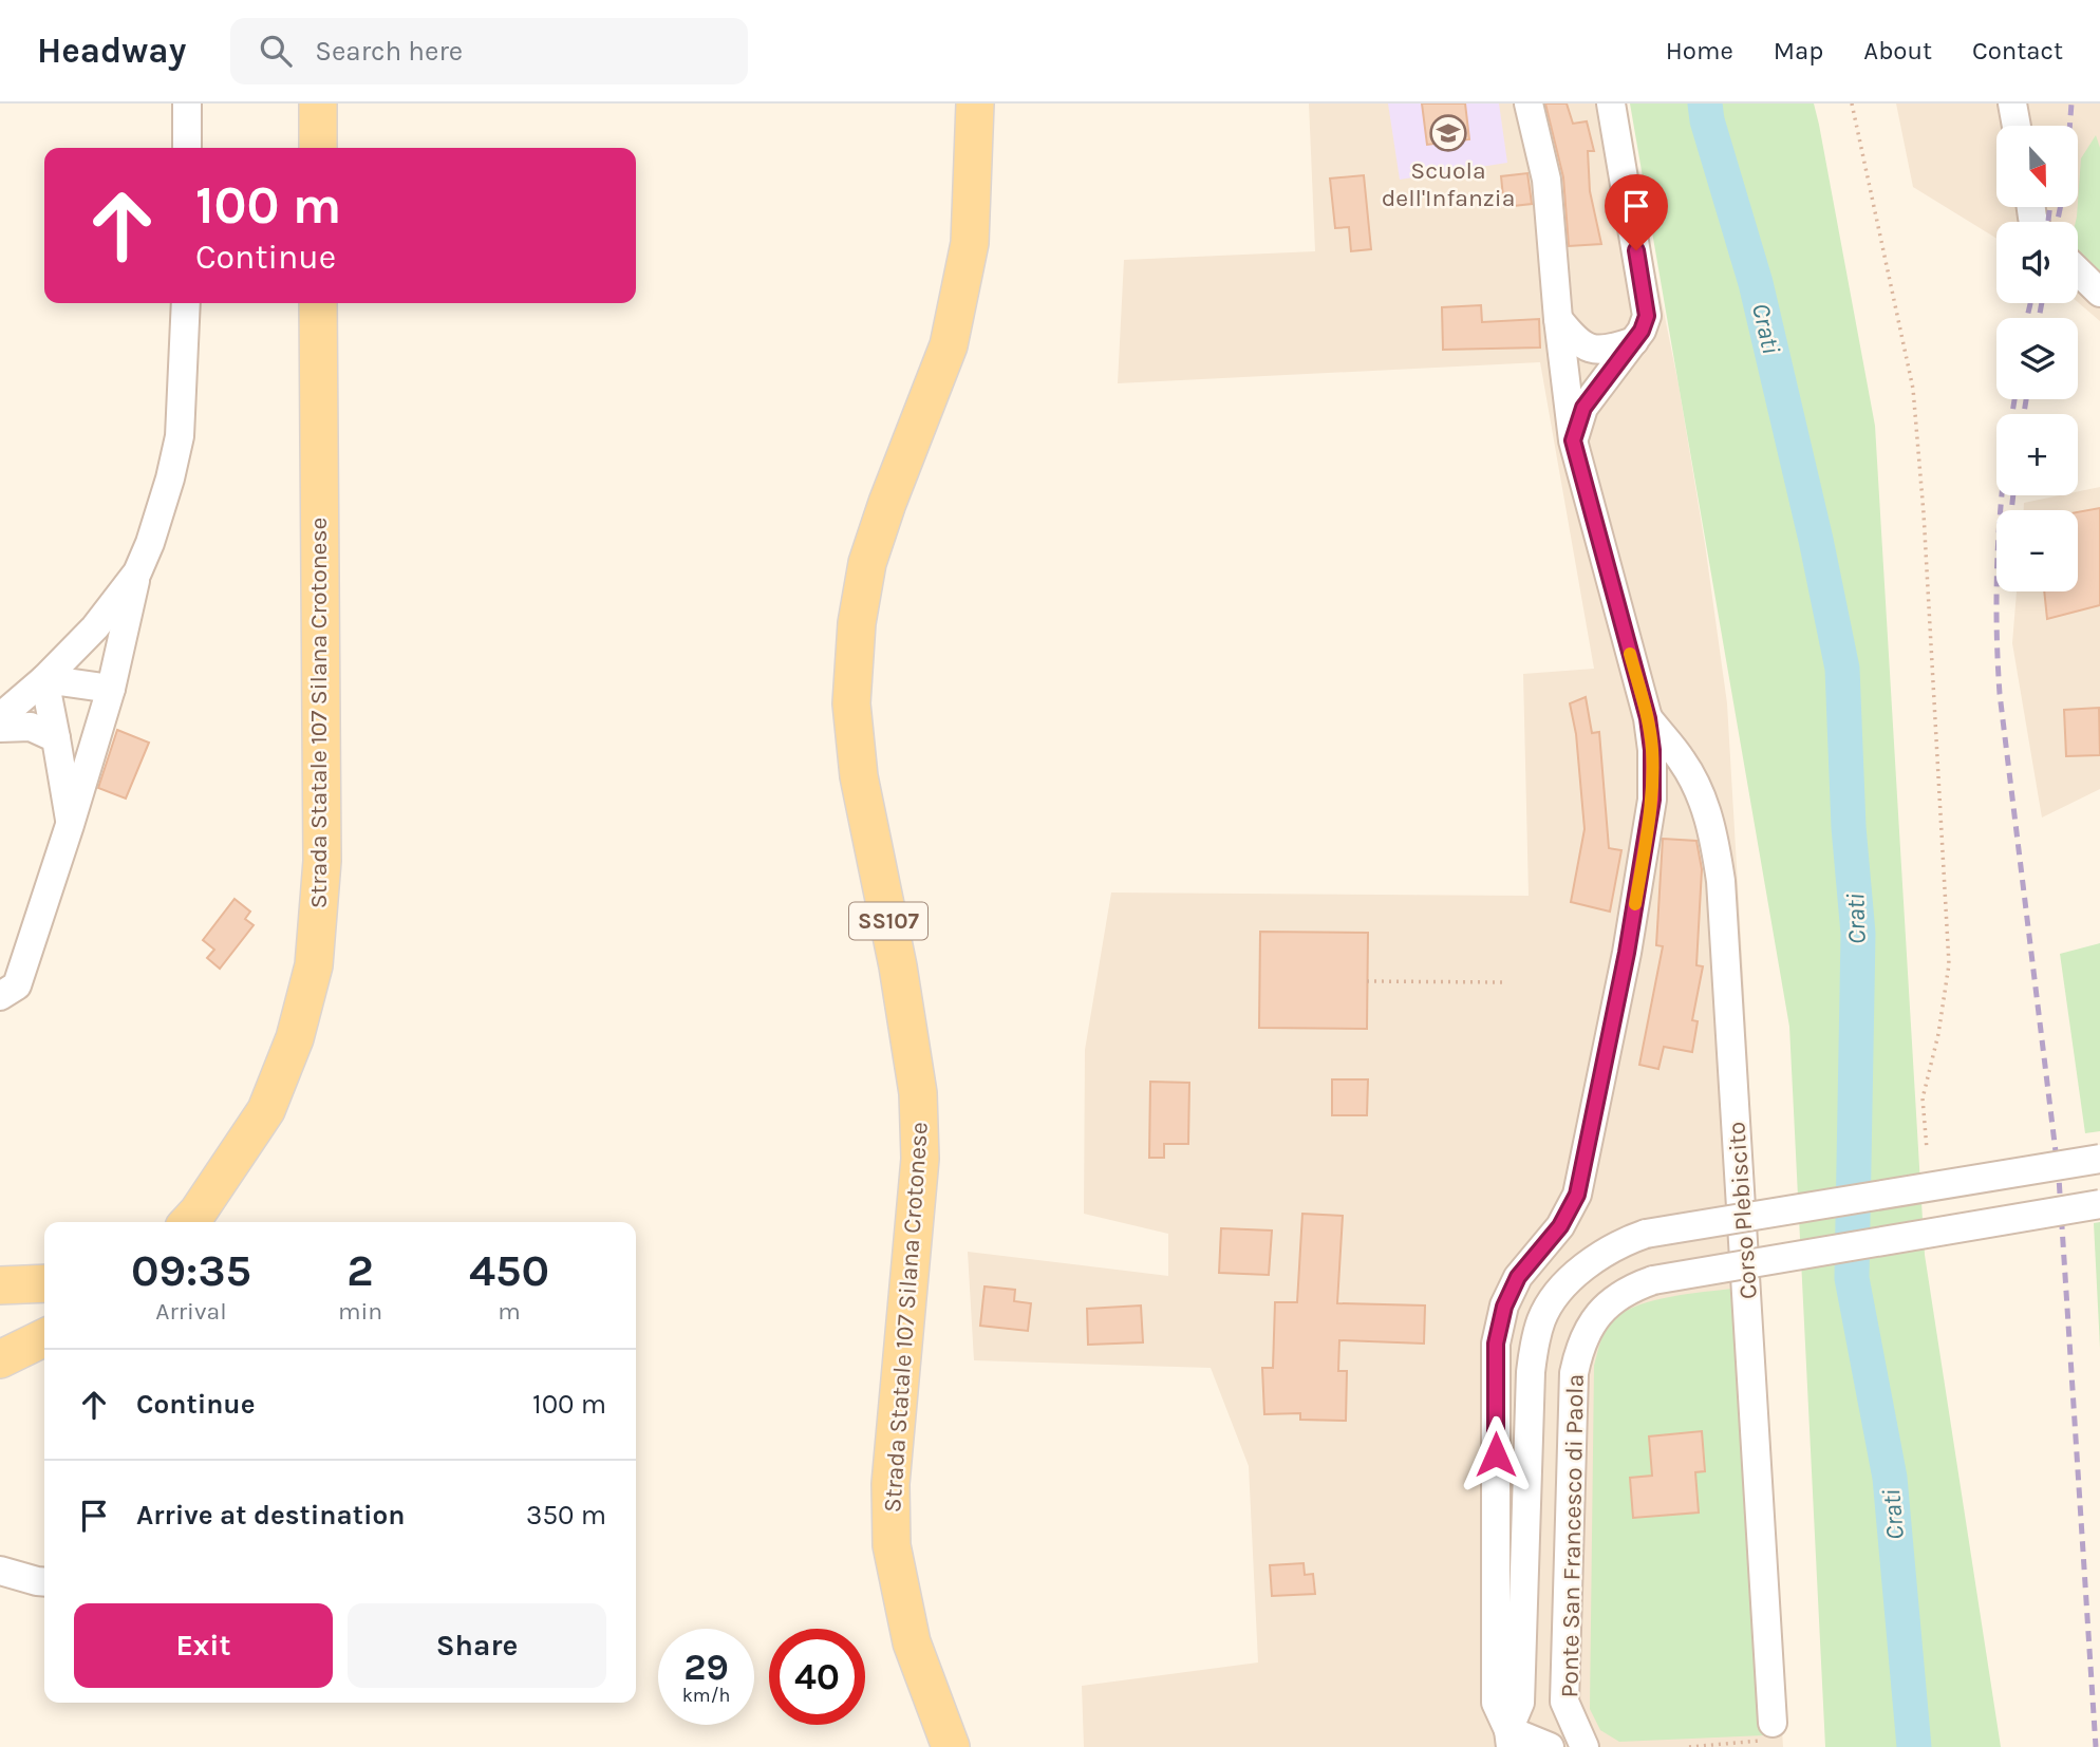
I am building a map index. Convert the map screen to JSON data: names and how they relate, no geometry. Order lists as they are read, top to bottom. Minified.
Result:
{"streets":{"main road":["Strada Statale 107 Silana Crotonese","SS107"],"street":["Corso Plebiscito","Ponte San Francesco di Paola"]},"water":["Crati"],"places":{"school or university":["Scuola dell'Infanzia"]},"north":"bottom","page":{"header":"Headway","search":"Search here","nav":["Home","Map","About","Contact"],"map_buttons":["+","−"],"turn":["100 m","Continue"],"eta":["09:35","Arrival","2","min","450","m"],"list":[{"name":"Continue","value":"100 m"},{"name":"Arrive at destination","value":"350 m"}],"buttons":["Exit","Share"],"speed":"29 km/h","limit":"40"}}
